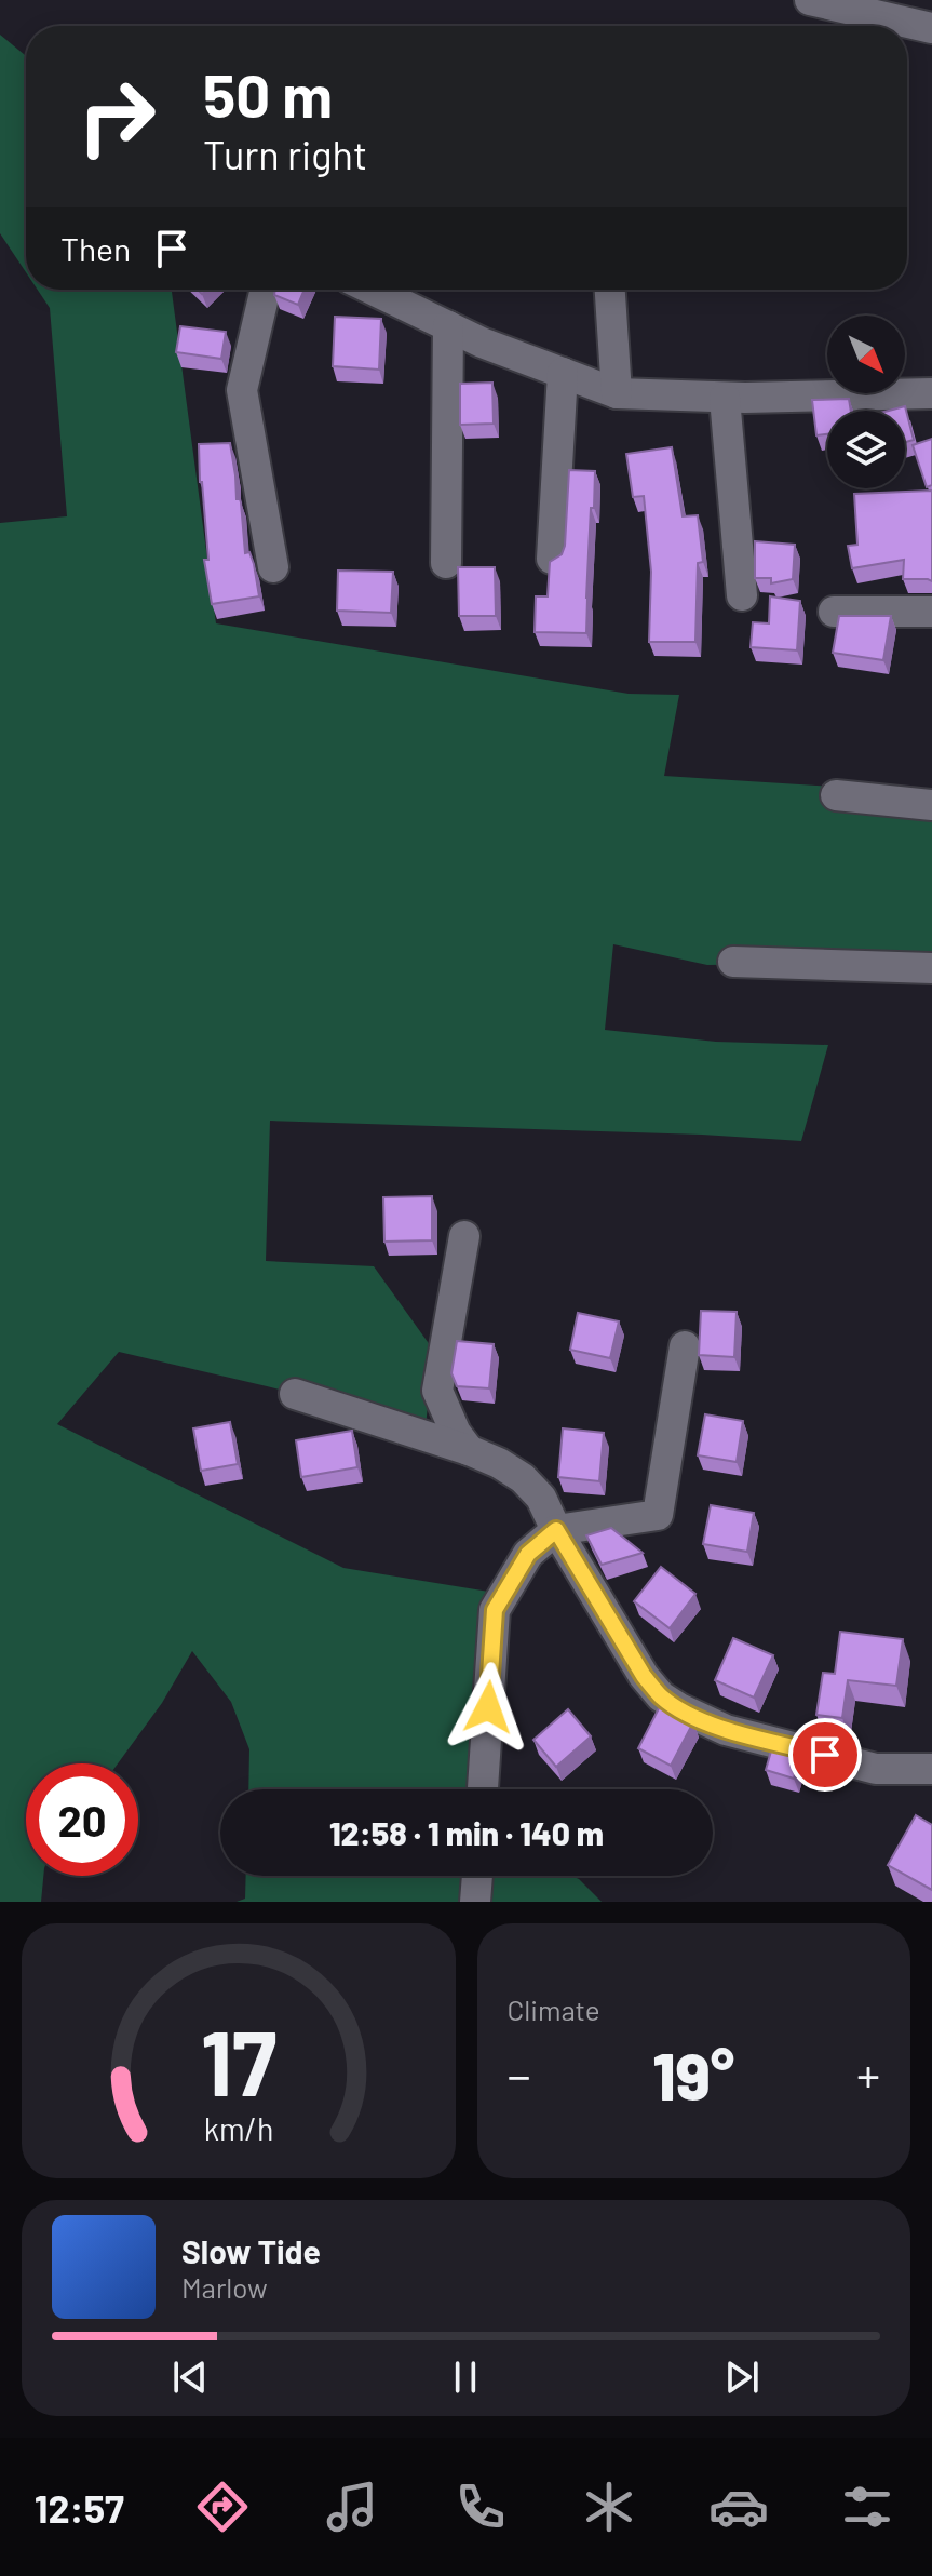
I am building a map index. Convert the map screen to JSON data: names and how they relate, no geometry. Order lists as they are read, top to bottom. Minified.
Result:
{"north":"bottom right","page":{"turn":["50 m","Turn right"],"then":"Then","limit":"20","trip":"12:58 · 1 min · 140 m","tile":"Climate","heat":["−","19°","+"],"song":["Slow Tide","Marlow"],"tabs":"12:57","gauge":["17","km/h"]}}
